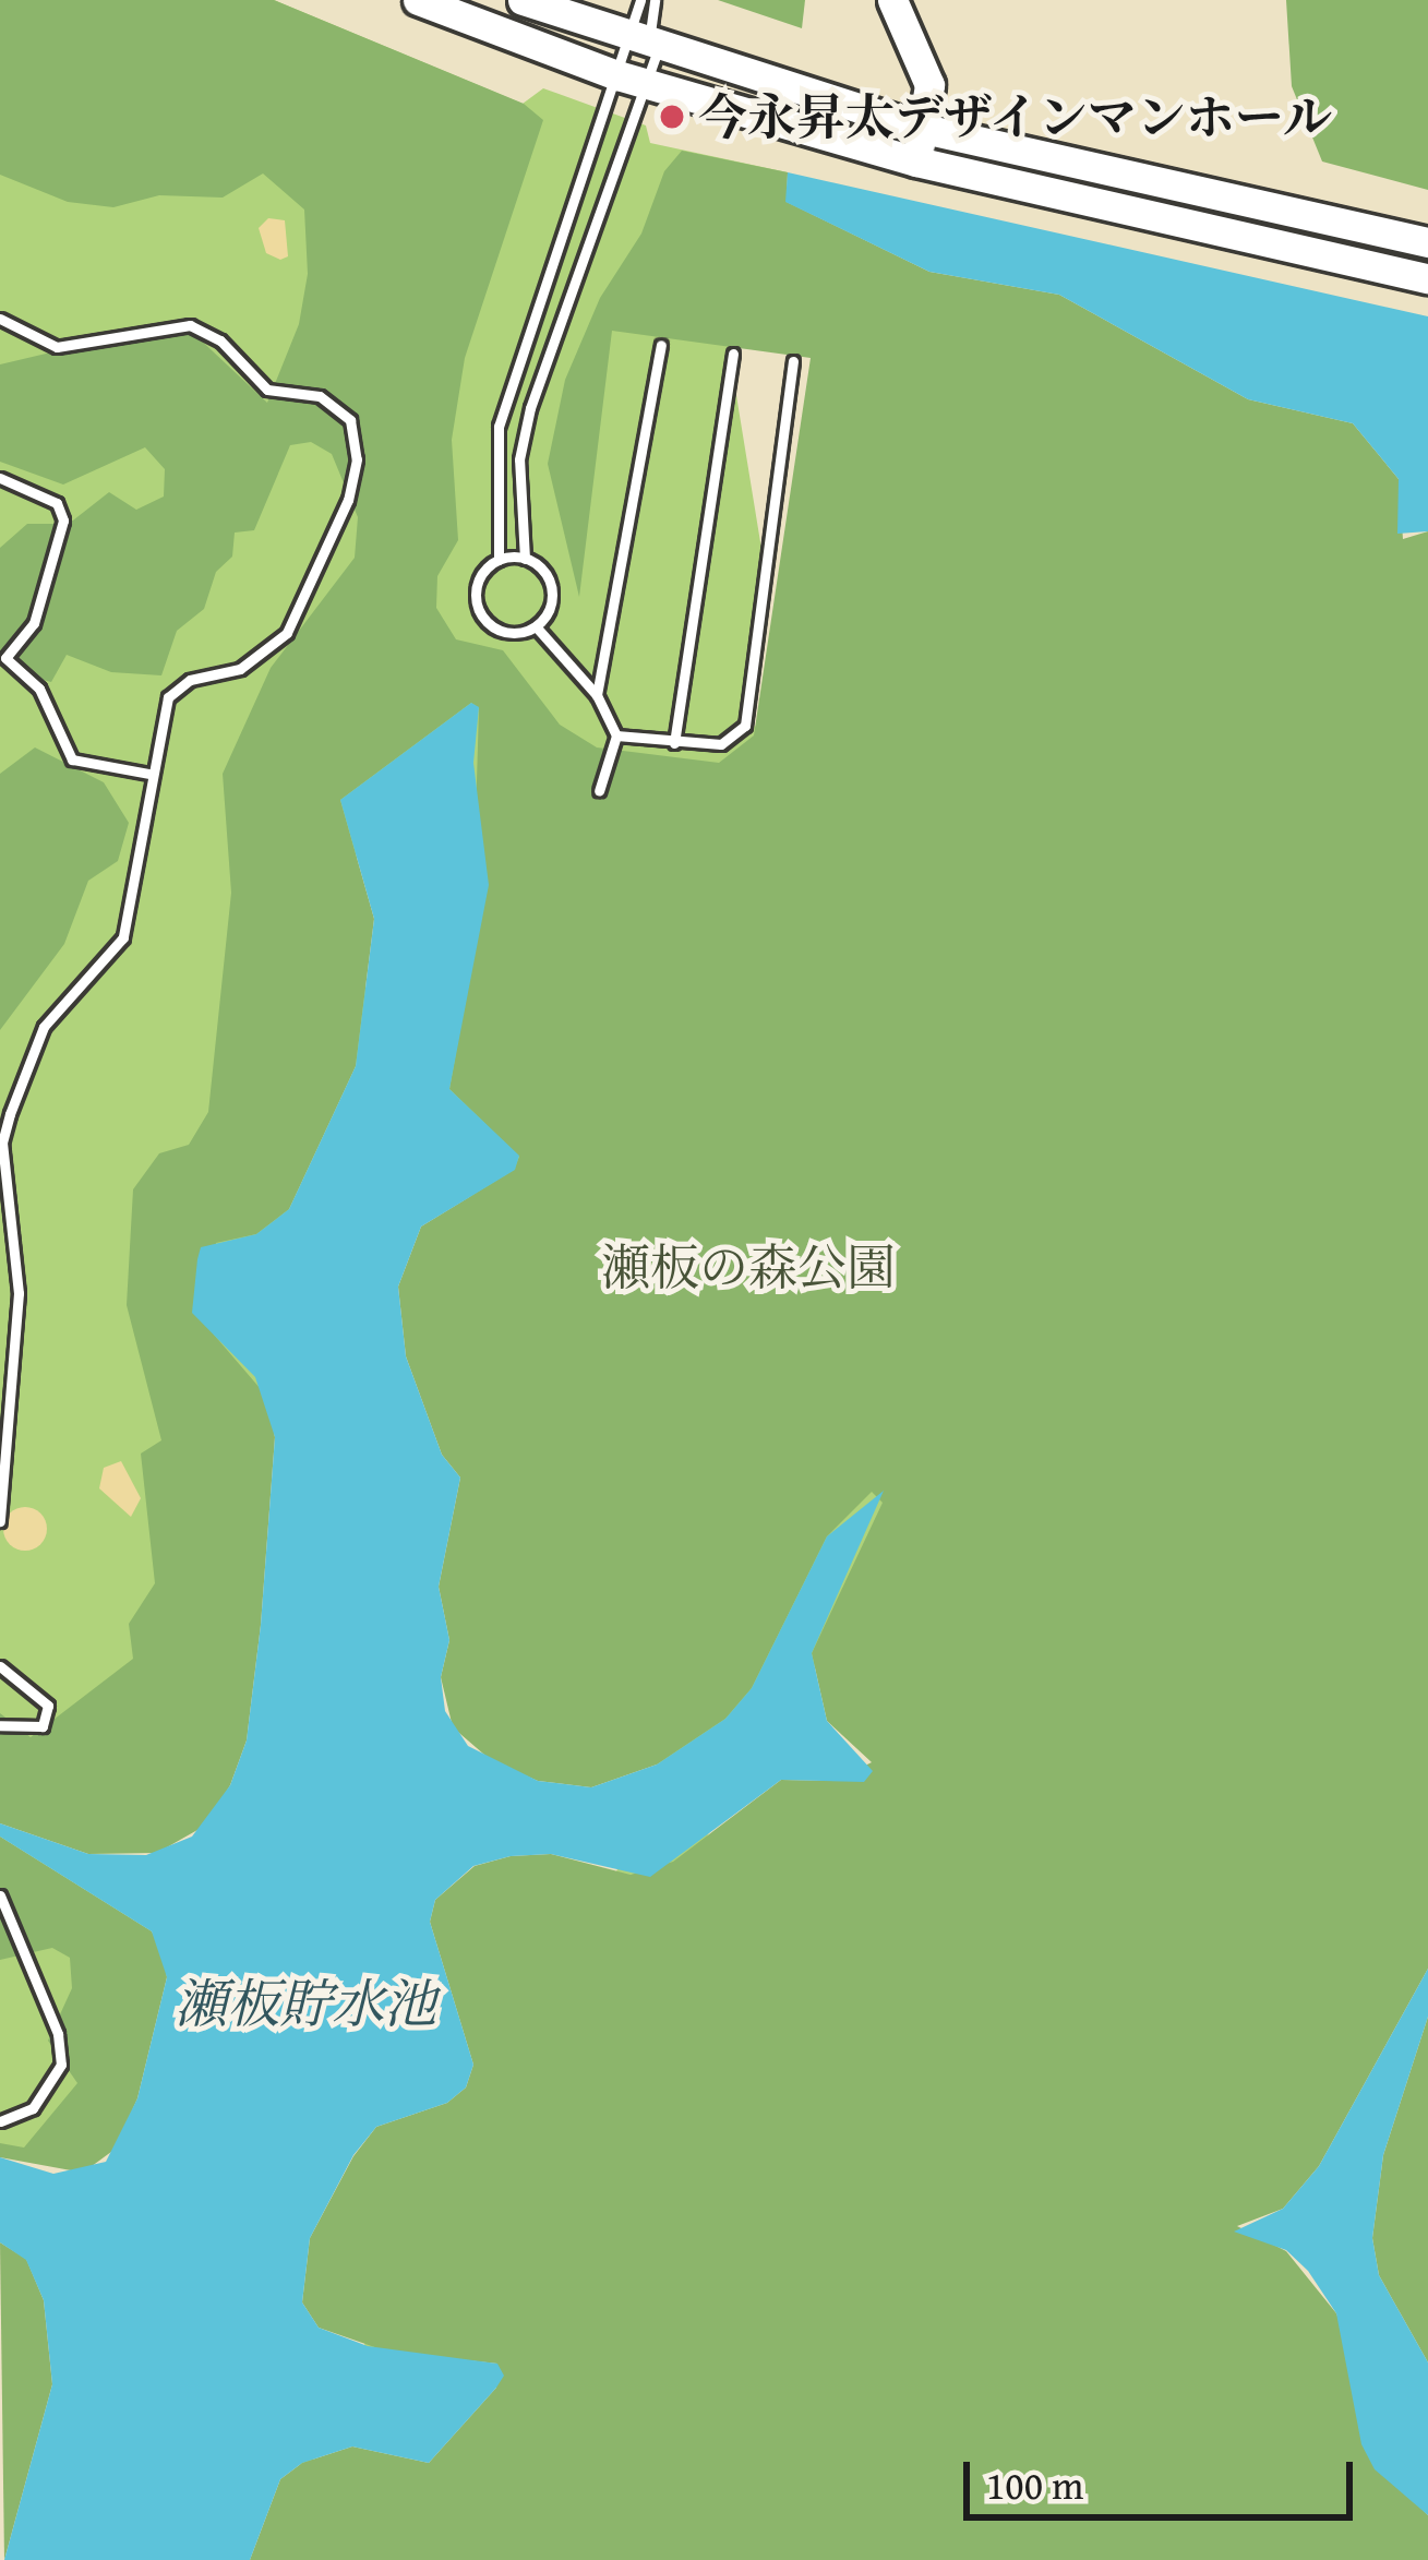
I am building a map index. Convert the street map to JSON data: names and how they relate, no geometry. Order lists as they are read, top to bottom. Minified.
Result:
{"water":["瀬板貯水池"],"parks":["瀬板の森公園"],"places":["今永昇太デザインマンホール"],"scale_bar":"100 m"}
